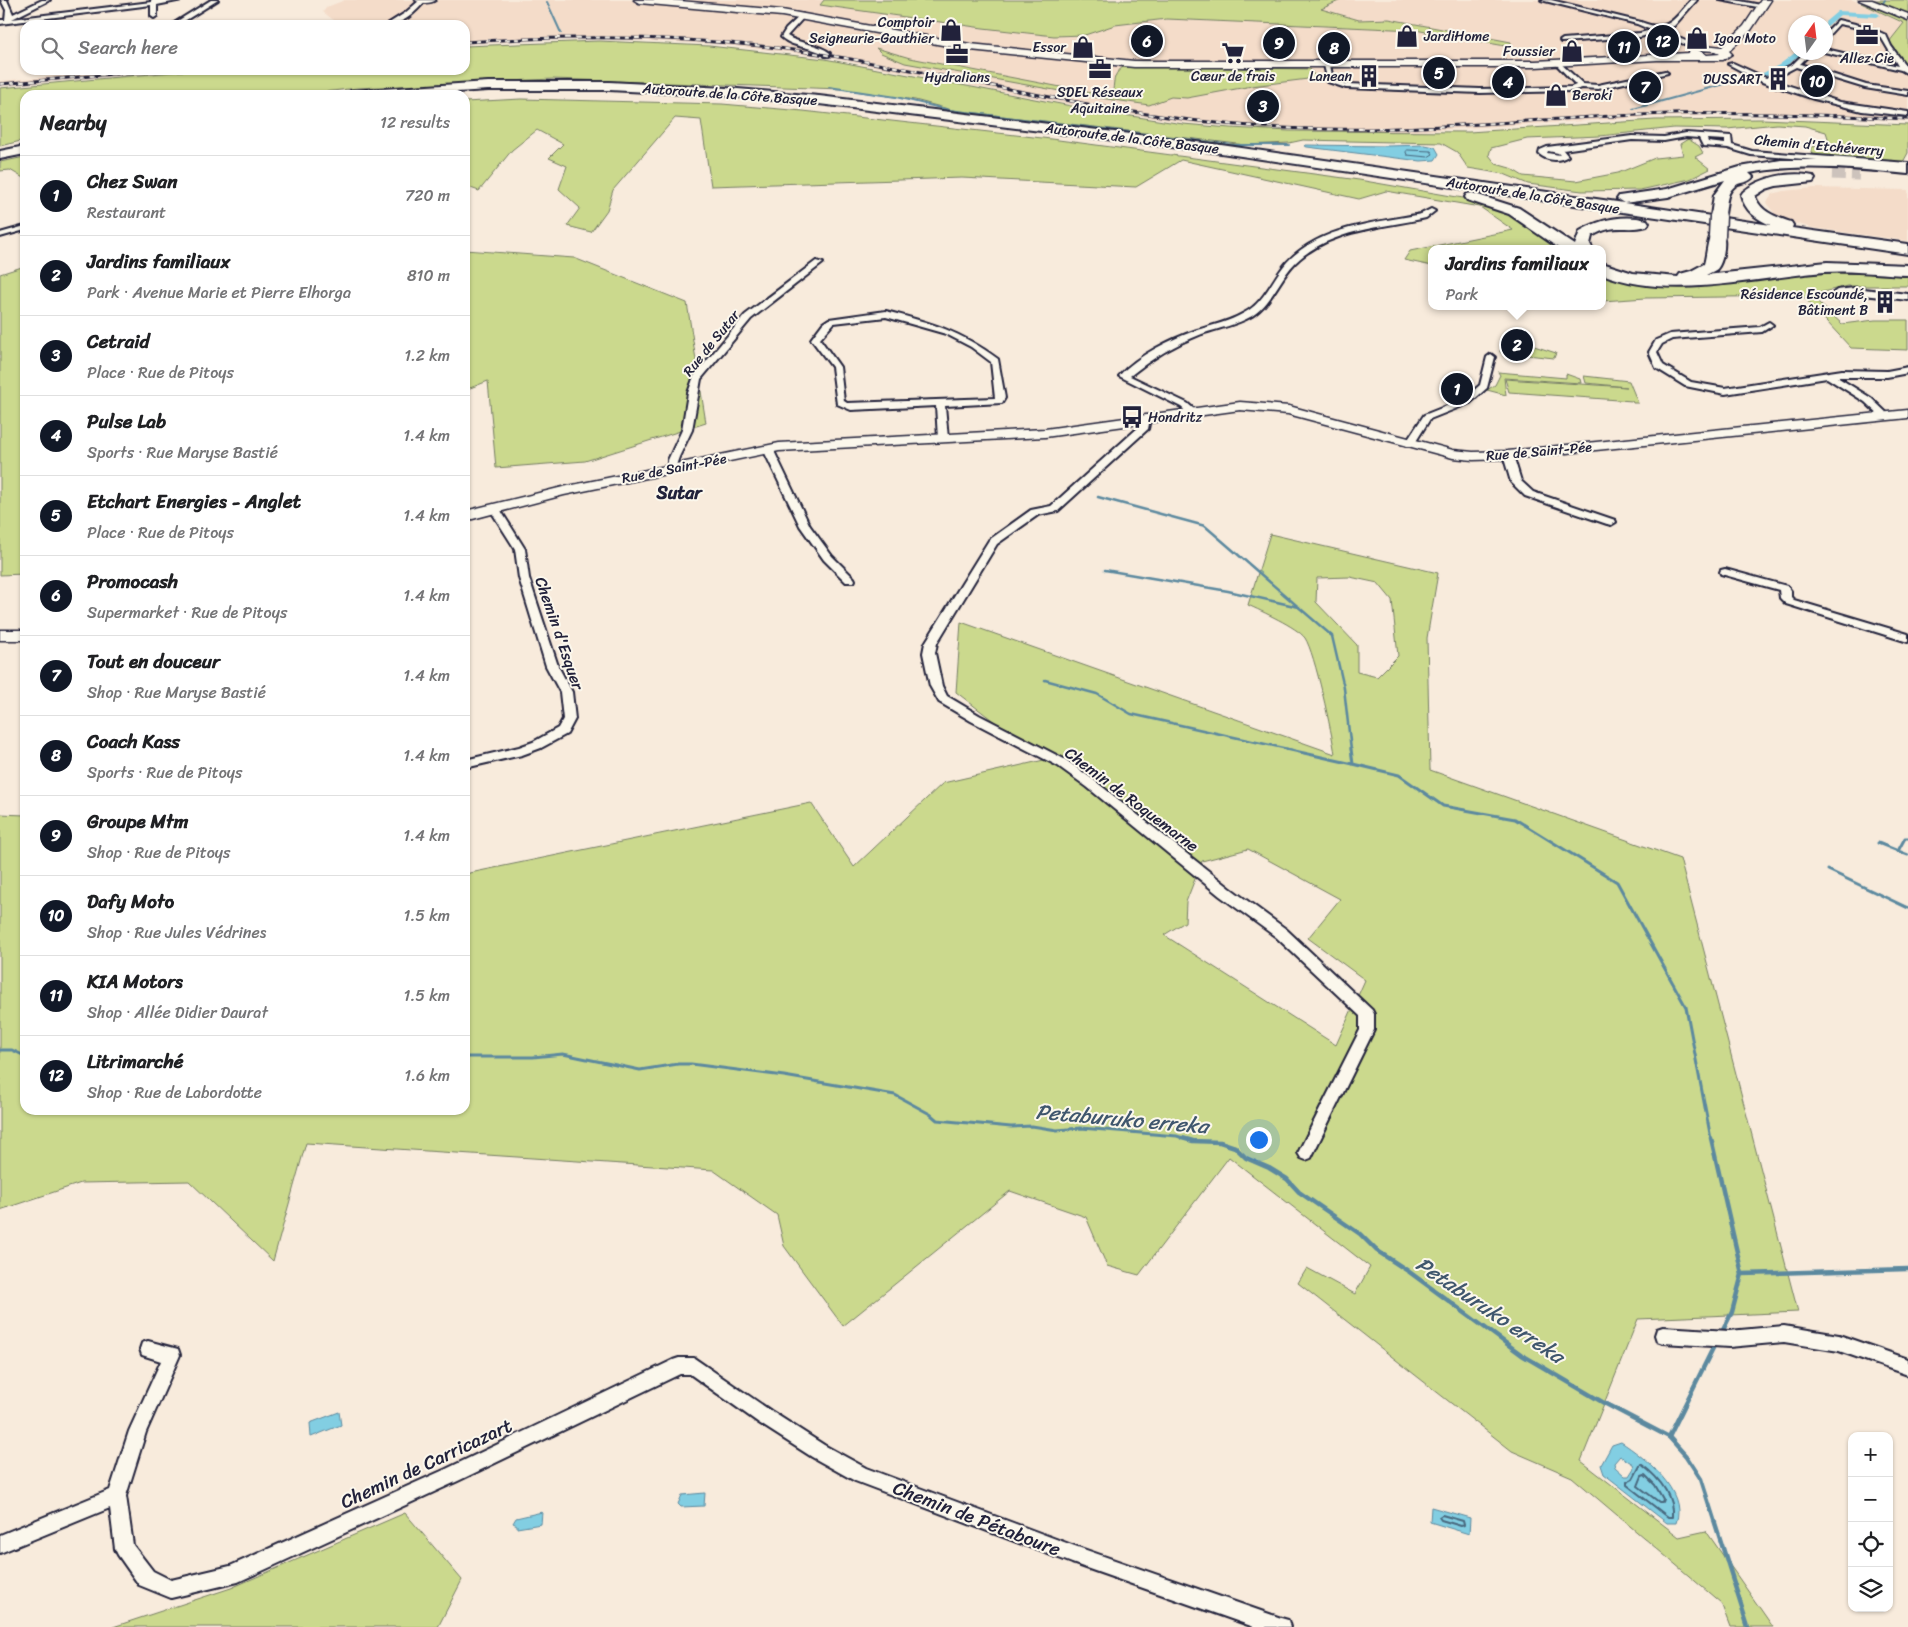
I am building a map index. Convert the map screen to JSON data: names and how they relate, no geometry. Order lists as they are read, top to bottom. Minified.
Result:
{"streets":{"highway":["Autoroute de la Côte Basque"],"main road":["Rue de Saint-Pée"],"street":["Chemin d'Etchéverry","Rue de Sutar","Chemin d'Esquer","Chemin de Roquemarne","Chemin de Carricazart","Chemin de Pétaboure"]},"crossings":[["Rue de Sutar","Rue de Saint-Pée"],["Rue de Saint-Pée","Chemin d'Esquer"],["Rue de Saint-Pée","Chemin de Roquemarne"],["Chemin de Carricazart","Chemin de Pétaboure"]],"districts":["Sutar"],"water":["Petaburuko erreka"],"places":{"shop":["Comptoir Seigneurie-Gauthier","JardiHome","Igoa Moto","Essor","Foussier","Beroki"],"office":["Allez Cie","Hydralians","SDEL Réseaux Aquitaine"],"supermarket":["Cœur de frais"],"building":["Lanean","DUSSART","Résidence Escoundé, Bâtiment B"],"bus stop":["Hondritz"]},"north":"top","page":{"search":"Search here","pins":["6","12","9","11","8","5","10","4","7","3","2","1"],"heading":["Nearby","12 results"],"list":[{"mark":"1","name":"Chez Swan","note":"Restaurant","value":"720 m"},{"mark":"2","name":"Jardins familiaux","note":"Park · Avenue Marie et Pierre Elhorga","value":"810 m"},{"mark":"3","name":"Cetraid","note":"Place · Rue de Pitoys","value":"1.2 km"},{"mark":"4","name":"Pulse Lab","note":"Sports · Rue Maryse Bastié","value":"1.4 km"},{"mark":"5","name":"Etchart Energies - Anglet","note":"Place · Rue de Pitoys","value":"1.4 km"},{"mark":"6","name":"Promocash","note":"Supermarket · Rue de Pitoys","value":"1.4 km"},{"mark":"7","name":"Tout en douceur","note":"Shop · Rue Maryse Bastié","value":"1.4 km"},{"mark":"8","name":"Coach Kass","note":"Sports · Rue de Pitoys","value":"1.4 km"},{"mark":"9","name":"Groupe Mtm","note":"Shop · Rue de Pitoys","value":"1.4 km"},{"mark":"10","name":"Dafy Moto","note":"Shop · Rue Jules Védrines","value":"1.5 km"},{"mark":"11","name":"KIA Motors","note":"Shop · Allée Didier Daurat","value":"1.5 km"},{"mark":"12","name":"Litrimarché","note":"Shop · Rue de Labordotte","value":"1.6 km"}],"popup":["Jardins familiaux","Park"],"map_buttons":["+","−"]}}
